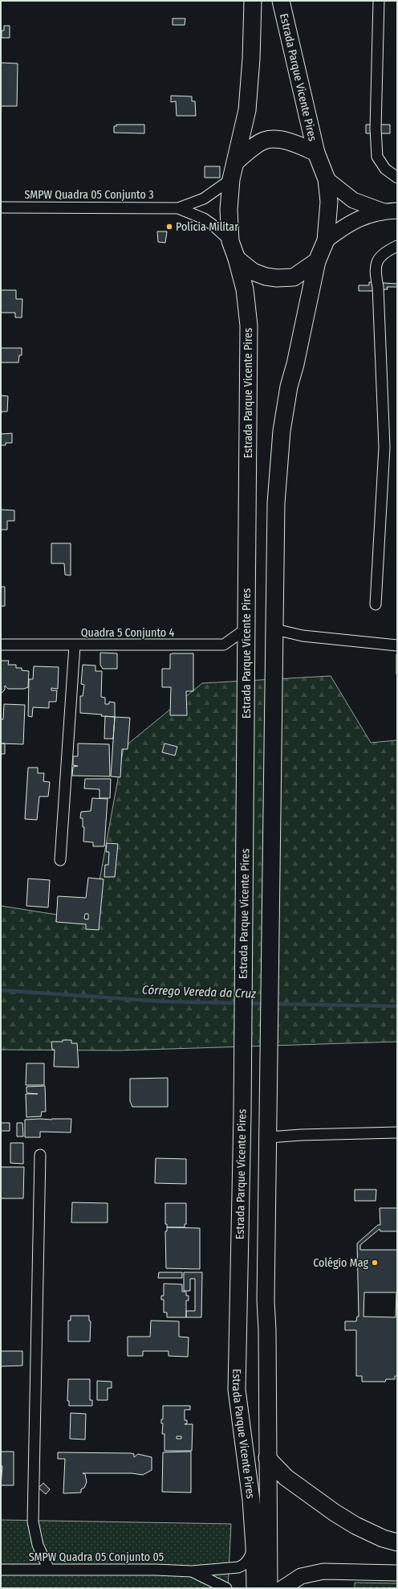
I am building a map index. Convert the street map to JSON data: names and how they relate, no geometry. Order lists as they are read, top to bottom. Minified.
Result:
{"streets":{"main road":["Estrada Parque Vicente Pires"],"street":["SMPW Quadra 05 Conjunto 3","Quadra 5 Conjunto 4","SMPW Quadra 05 Conjunto 05"]},"crossings":[["Estrada Parque Vicente Pires","Quadra 5 Conjunto 4"],["Estrada Parque Vicente Pires","SMPW Quadra 05 Conjunto 05"]],"water":["Córrego Vereda da Cruz"],"places":["Polícia Militar","Colégio Mag"]}
